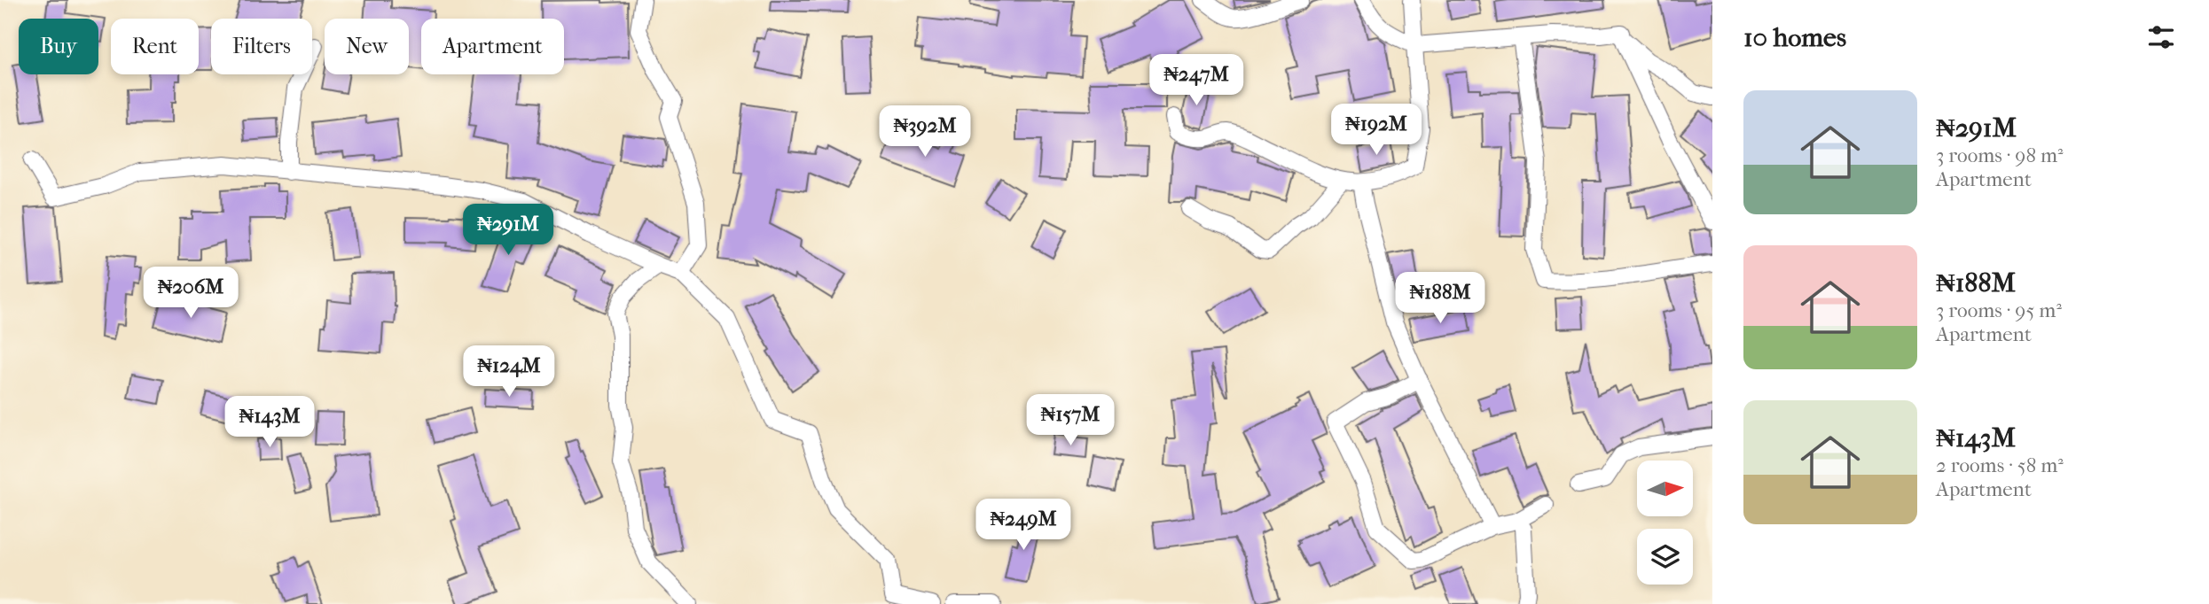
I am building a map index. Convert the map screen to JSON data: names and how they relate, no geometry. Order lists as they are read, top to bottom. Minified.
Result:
{"north":"right","page":{"heading":"10 homes","chip":["Buy","Rent","Filters","New","Apartment"],"price":["₦247M","₦192M","₦392M","₦291M","₦206M","₦188M","₦124M","₦157M","₦143M","₦249M"],"list":[{"name":"₦291M","note":"3 rooms · 98 m² · Apartment"},{"name":"₦188M","note":"3 rooms · 95 m² · Apartment"},{"name":"₦143M","note":"2 rooms · 58 m² · Apartment"}]}}
